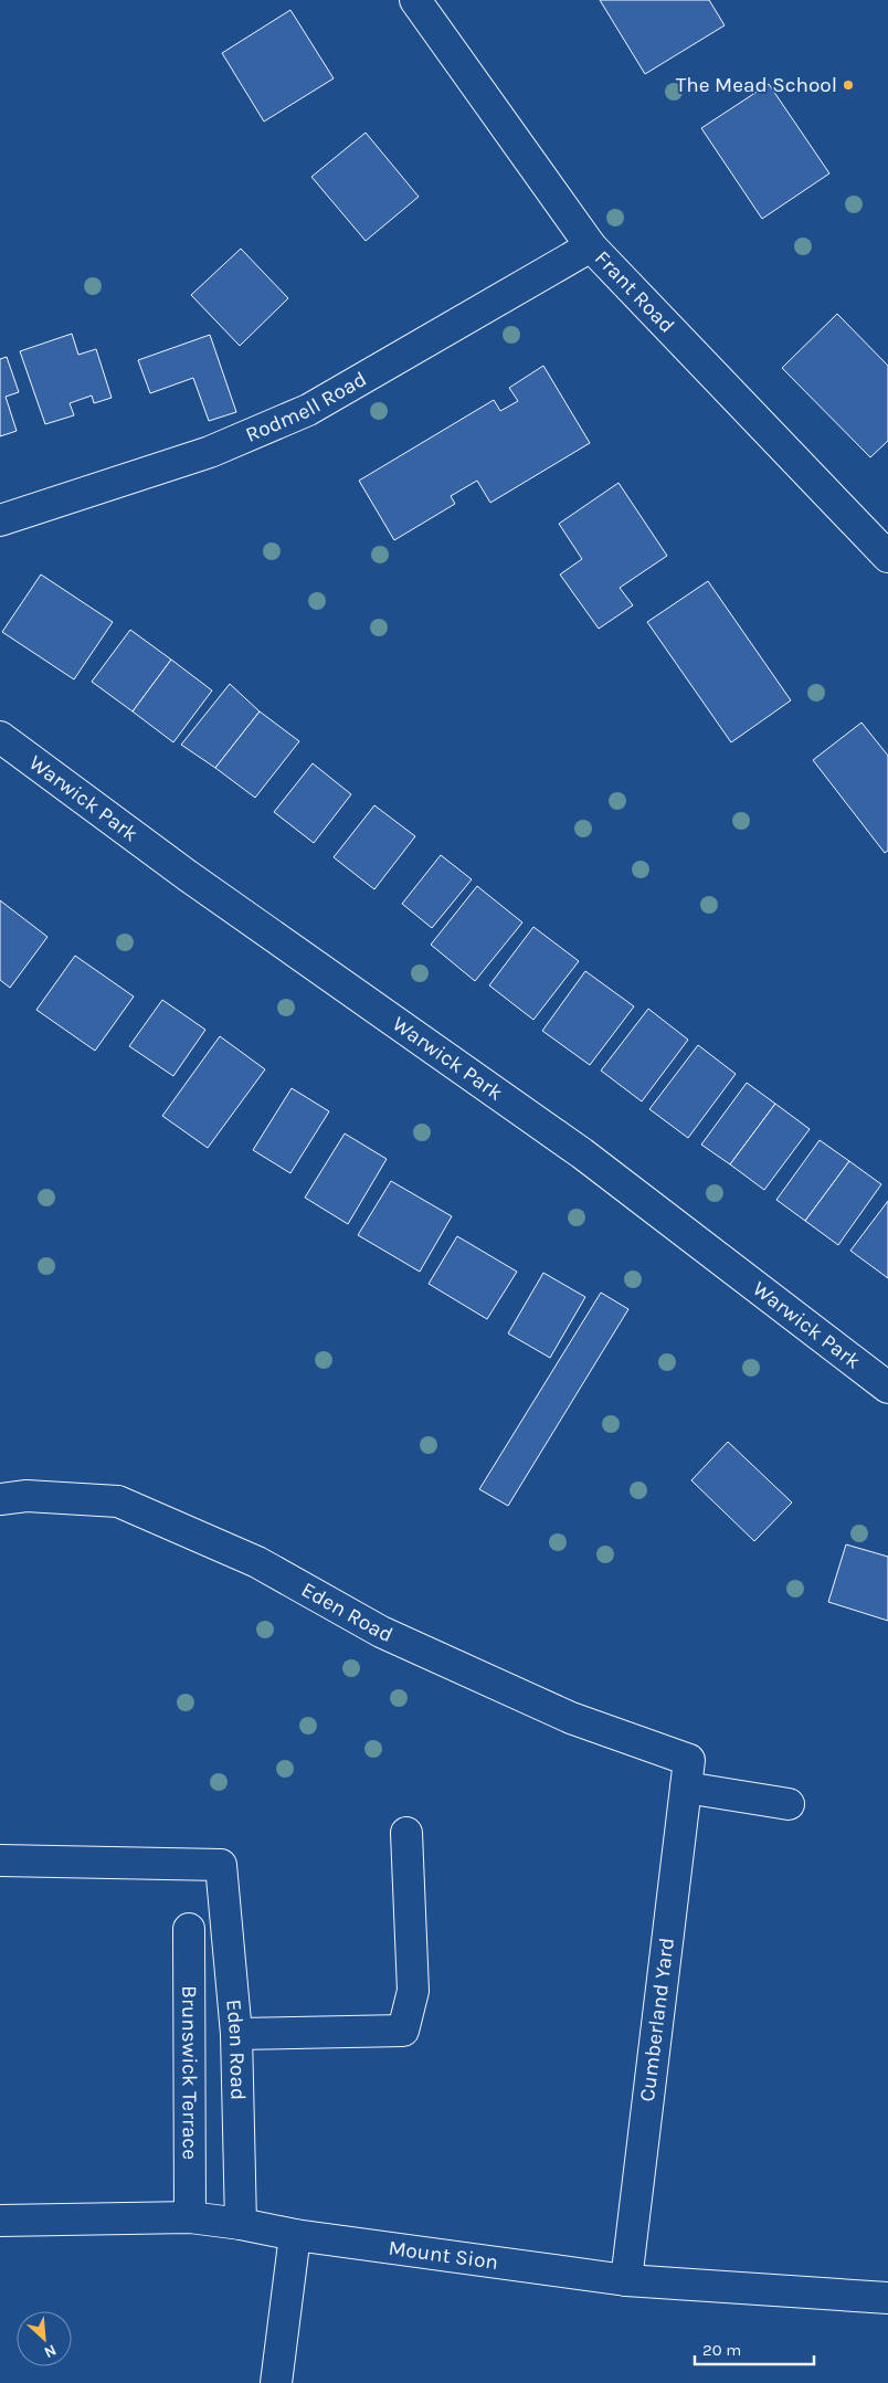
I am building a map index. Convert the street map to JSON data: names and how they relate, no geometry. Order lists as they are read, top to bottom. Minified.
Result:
{"streets":{"street":["Frant Road","Rodmell Road","Warwick Park","Eden Road","Cumberland Yard","Brunswick Terrace","Mount Sion"]},"crossings":[["Frant Road","Rodmell Road"],["Eden Road","Cumberland Yard"],["Eden Road","Mount Sion"],["Cumberland Yard","Mount Sion"],["Brunswick Terrace","Mount Sion"]],"places":["The Mead School"],"scale_bar":"20 m","north":"bottom right"}
